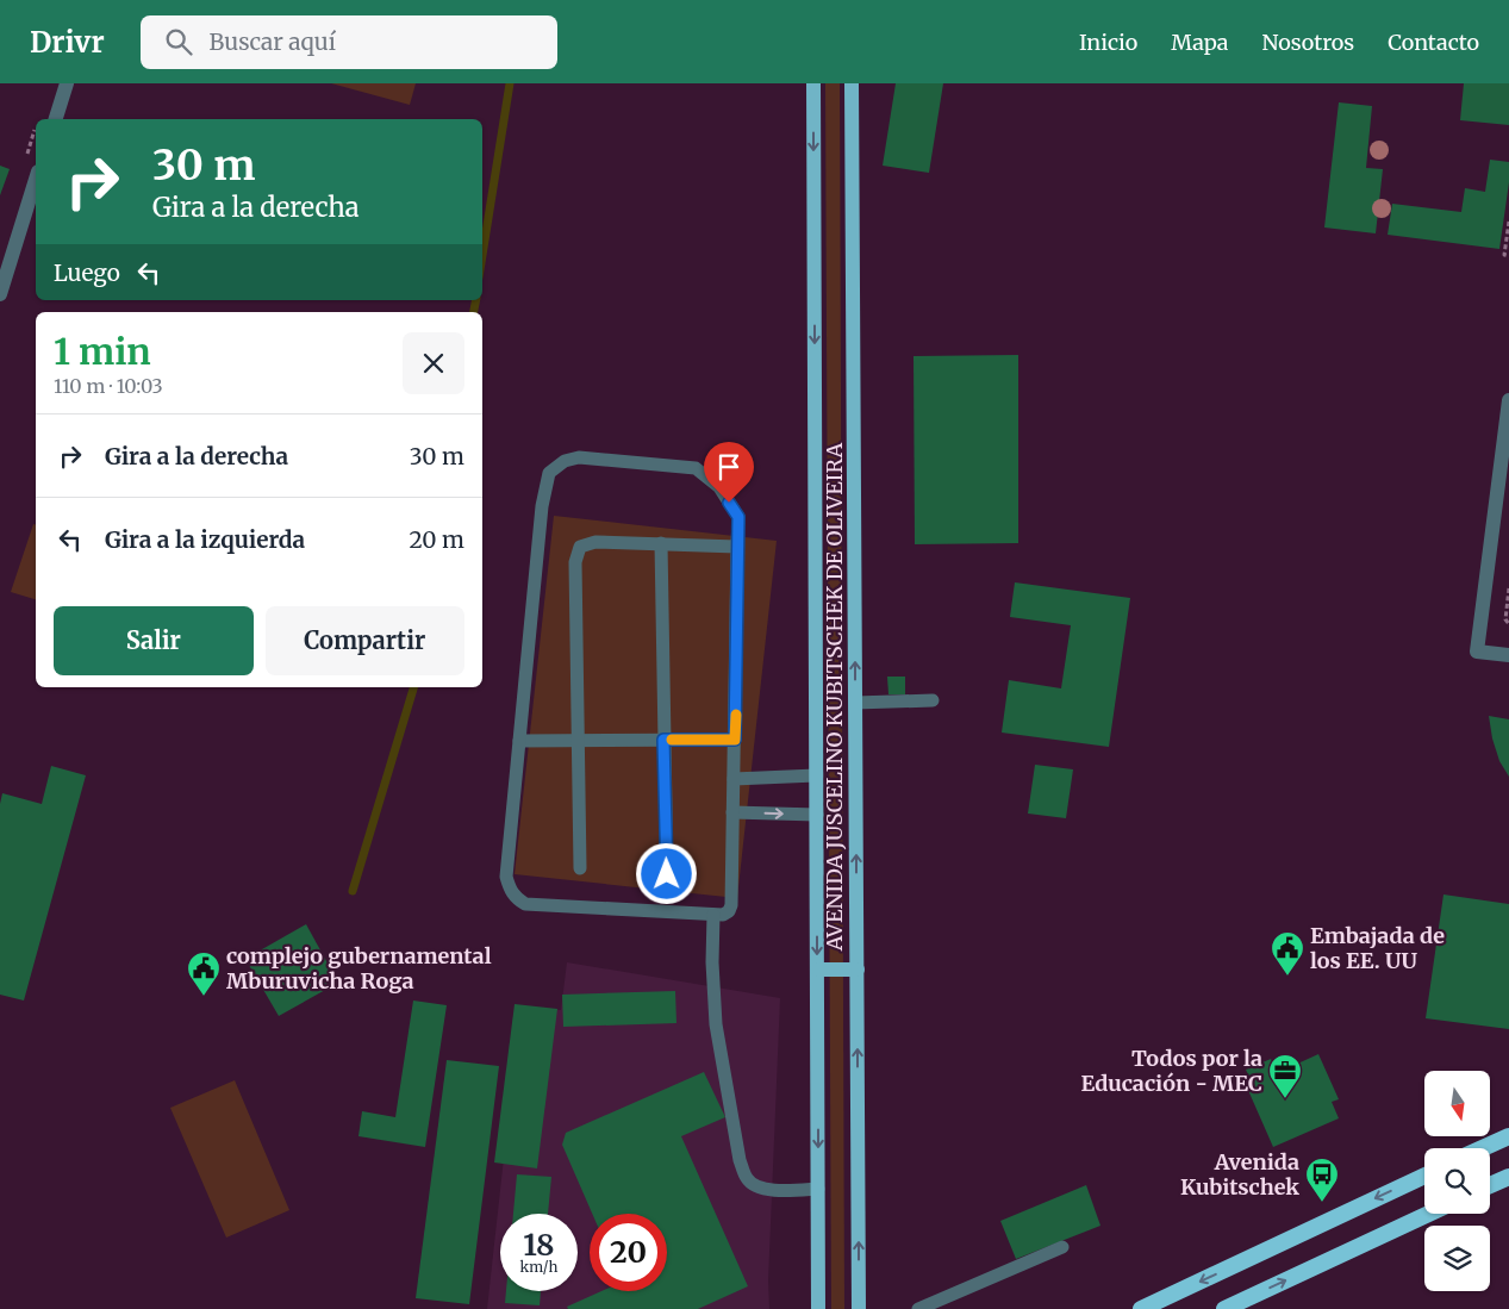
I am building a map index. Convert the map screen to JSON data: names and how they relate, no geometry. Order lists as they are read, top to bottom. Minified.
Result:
{"streets":{"main road":["AVENIDA JUSCELINO KUBITSCHEK DE OLIVEIRA"]},"places":{"public building":["Embajada de los EE. UU","complejo gubernamental Mburuvicha Roga"],"office":["Todos por la Educación - MEC"],"bus stop":["Avenida Kubitschek"]},"north":"bottom","page":{"header":"Drivr","search":"Buscar aquí","nav":["Inicio","Mapa","Nosotros","Contacto"],"turn":["30 m","Gira a la derecha"],"then":"Luego","heading":["1 min","110 m · 10:03"],"list":[{"name":"Gira a la derecha","value":"30 m"},{"name":"Gira a la izquierda","value":"20 m"}],"buttons":["Salir","Compartir"],"speed":"18 km/h","limit":"20"}}
